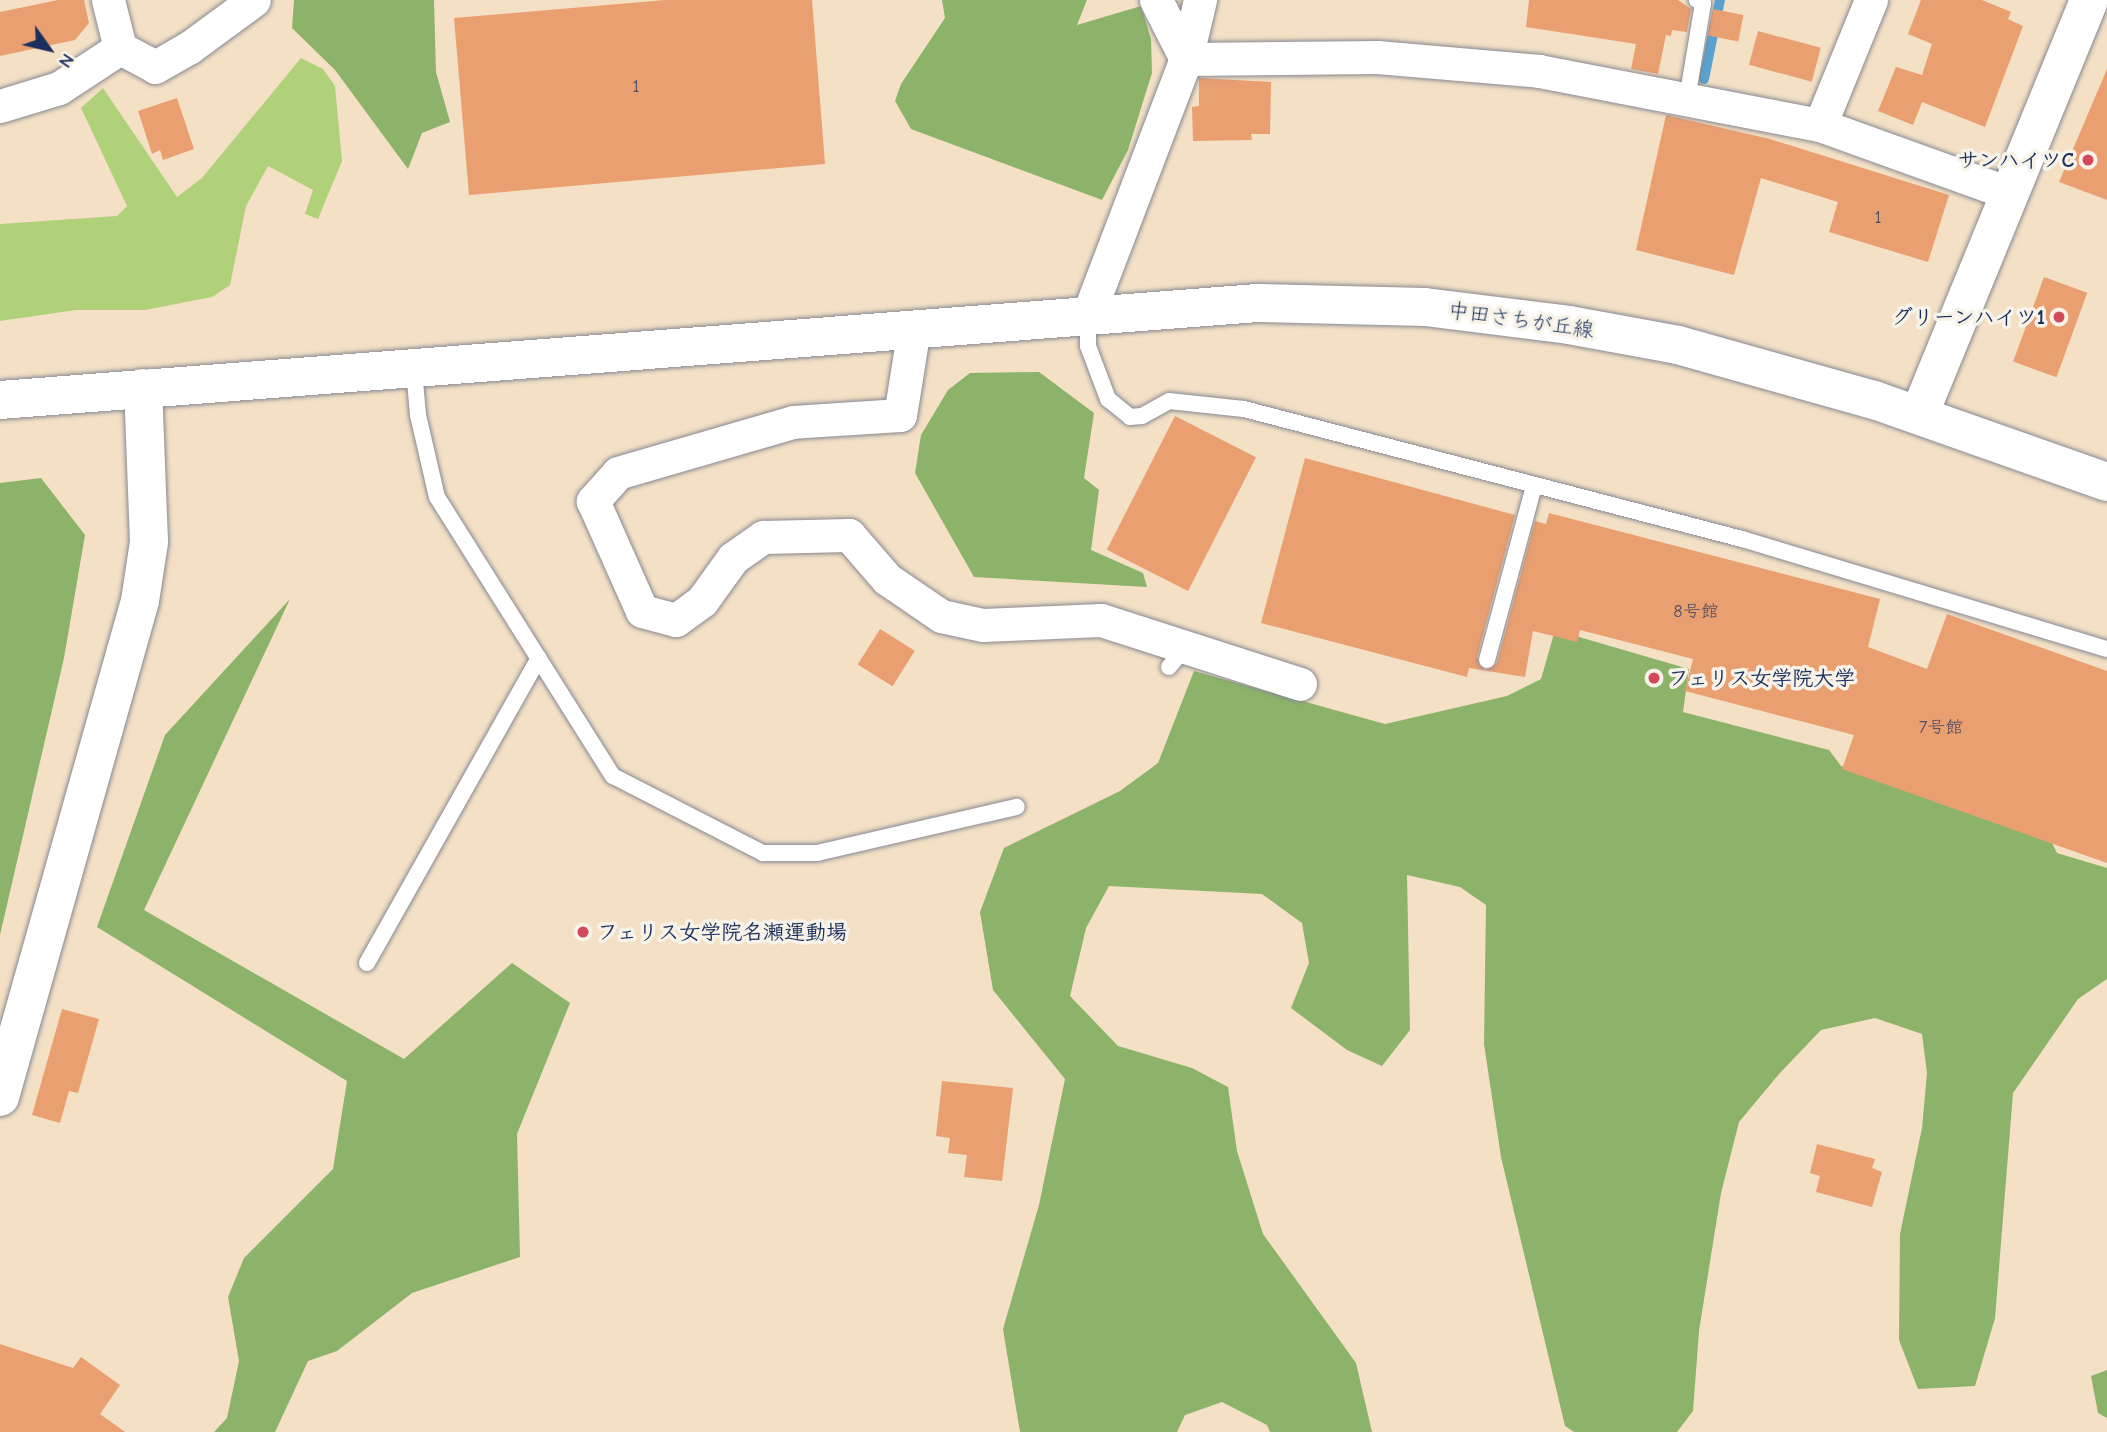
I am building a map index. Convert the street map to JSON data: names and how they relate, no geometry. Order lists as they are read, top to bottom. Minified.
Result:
{"streets":{"street":["中田さちが丘線"]},"places":["サンハイツC","グリーンハイツ1","フェリス女学院大学","フェリス女学院名瀬運動場"],"house_numbers":["1","1","8号館","7号館"],"north":"bottom right"}
